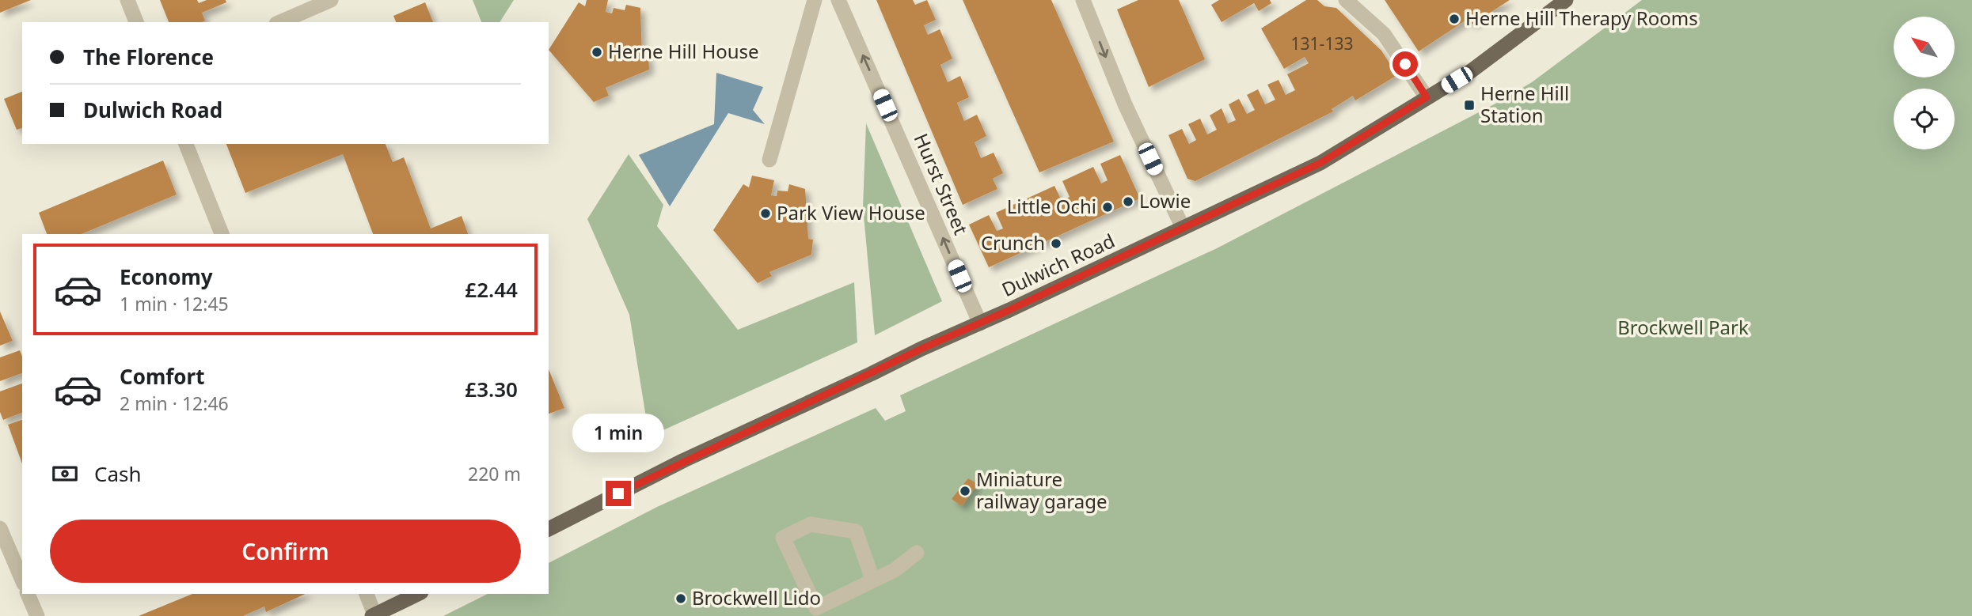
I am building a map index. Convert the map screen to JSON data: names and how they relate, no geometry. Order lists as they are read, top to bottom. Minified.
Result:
{"streets":{"main road":["Dulwich Road"],"street":["Hurst Street"]},"crossings":[["Hurst Street","Dulwich Road"]],"one_way":["Hurst Street"],"parks":["Brockwell Park"],"places":{"other":["Herne Hill Therapy Rooms","Herne Hill House","Lowie","Little Ochi","Park View House","Crunch","Miniature railway garage","Brockwell Lido"],"transit":["Herne Hill Station"]},"house_numbers":["131-133"],"north":"top left","page":{"banner":["The Florence","Dulwich Road"],"list":[{"name":"Economy","note":"1 min · 12:45","value":"£2.44"},{"name":"Comfort","note":"2 min · 12:46","value":"£3.30"}],"bubble":"1 min","pay":["Cash","220 m"],"buttons":"Confirm"}}
